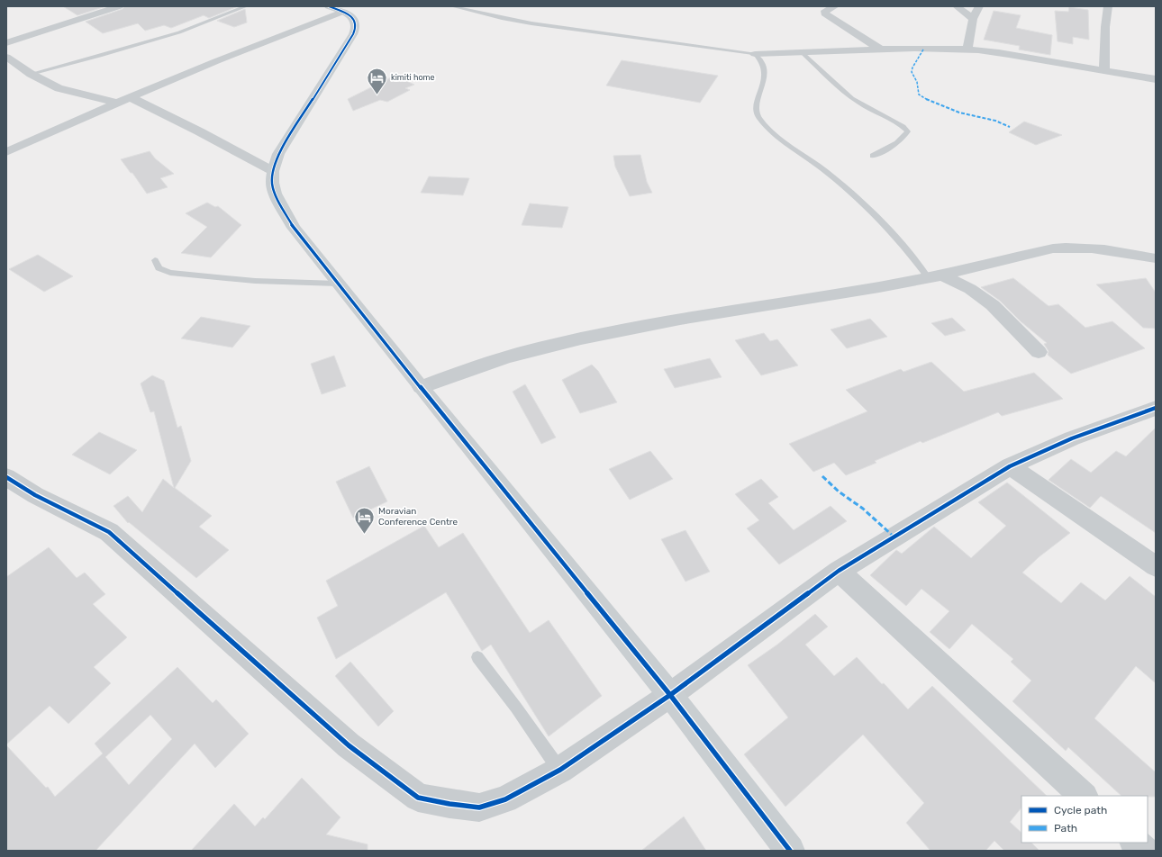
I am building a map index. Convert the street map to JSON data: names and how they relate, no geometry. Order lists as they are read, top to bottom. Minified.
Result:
{"places":{"hotel":["kimiti home","Moravian Conference Centre"]},"legend":["Cycle path","Path"]}
